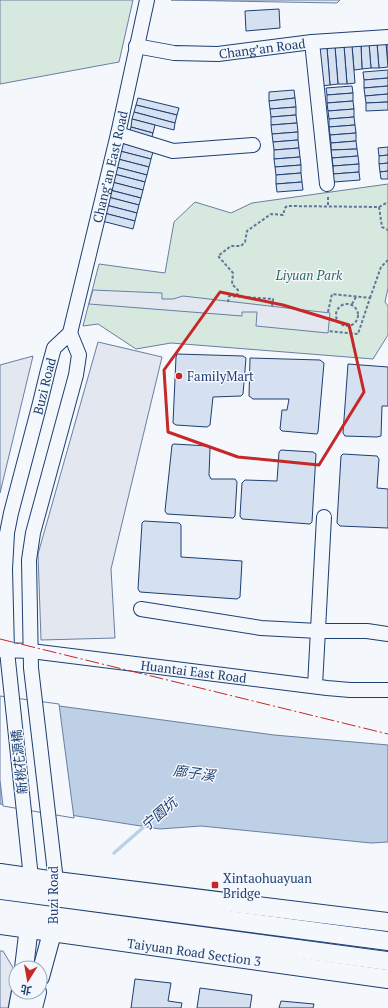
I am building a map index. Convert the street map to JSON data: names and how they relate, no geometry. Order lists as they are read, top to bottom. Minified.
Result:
{"streets":{"main road":["Buzi Road","Taiyuan Road Section 3"],"street":["Chang’an Road","Chang’an East Road","Huantai East Road","新桃花源橋"]},"crossings":[["Chang’an Road","Chang’an East Road"],["Chang’an East Road","Buzi Road"],["Buzi Road","Huantai East Road"],["Buzi Road","新桃花源橋"],["Buzi Road","Taiyuan Road Section 3"]],"water":["廍子溪","宁園坑"],"parks":["Liyuan Park"],"places":{"other":["FamilyMart"],"transit":["Xintaohuayuan Bridge"]},"north":"bottom"}
